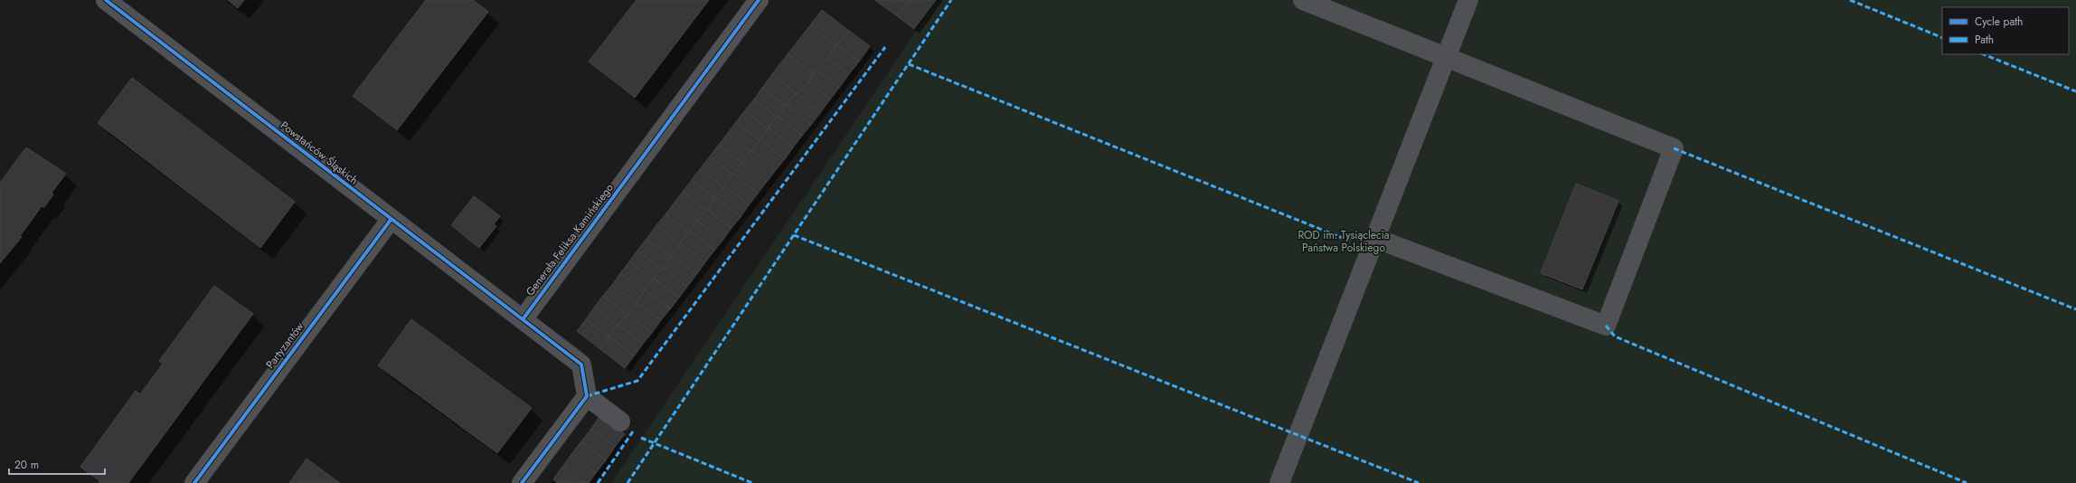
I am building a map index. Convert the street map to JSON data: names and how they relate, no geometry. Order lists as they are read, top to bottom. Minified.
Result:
{"streets":{"street":["Powstańców Śląskich","Generała Feliksa Kamińskiego","Partyzantów"]},"crossings":[["Powstańców Śląskich","Generała Feliksa Kamińskiego"],["Powstańców Śląskich","Partyzantów"]],"parks":["ROD im. Tysiąclecia Państwa Polskiego"],"legend":["Cycle path","Path"],"scale_bar":"20 m"}
